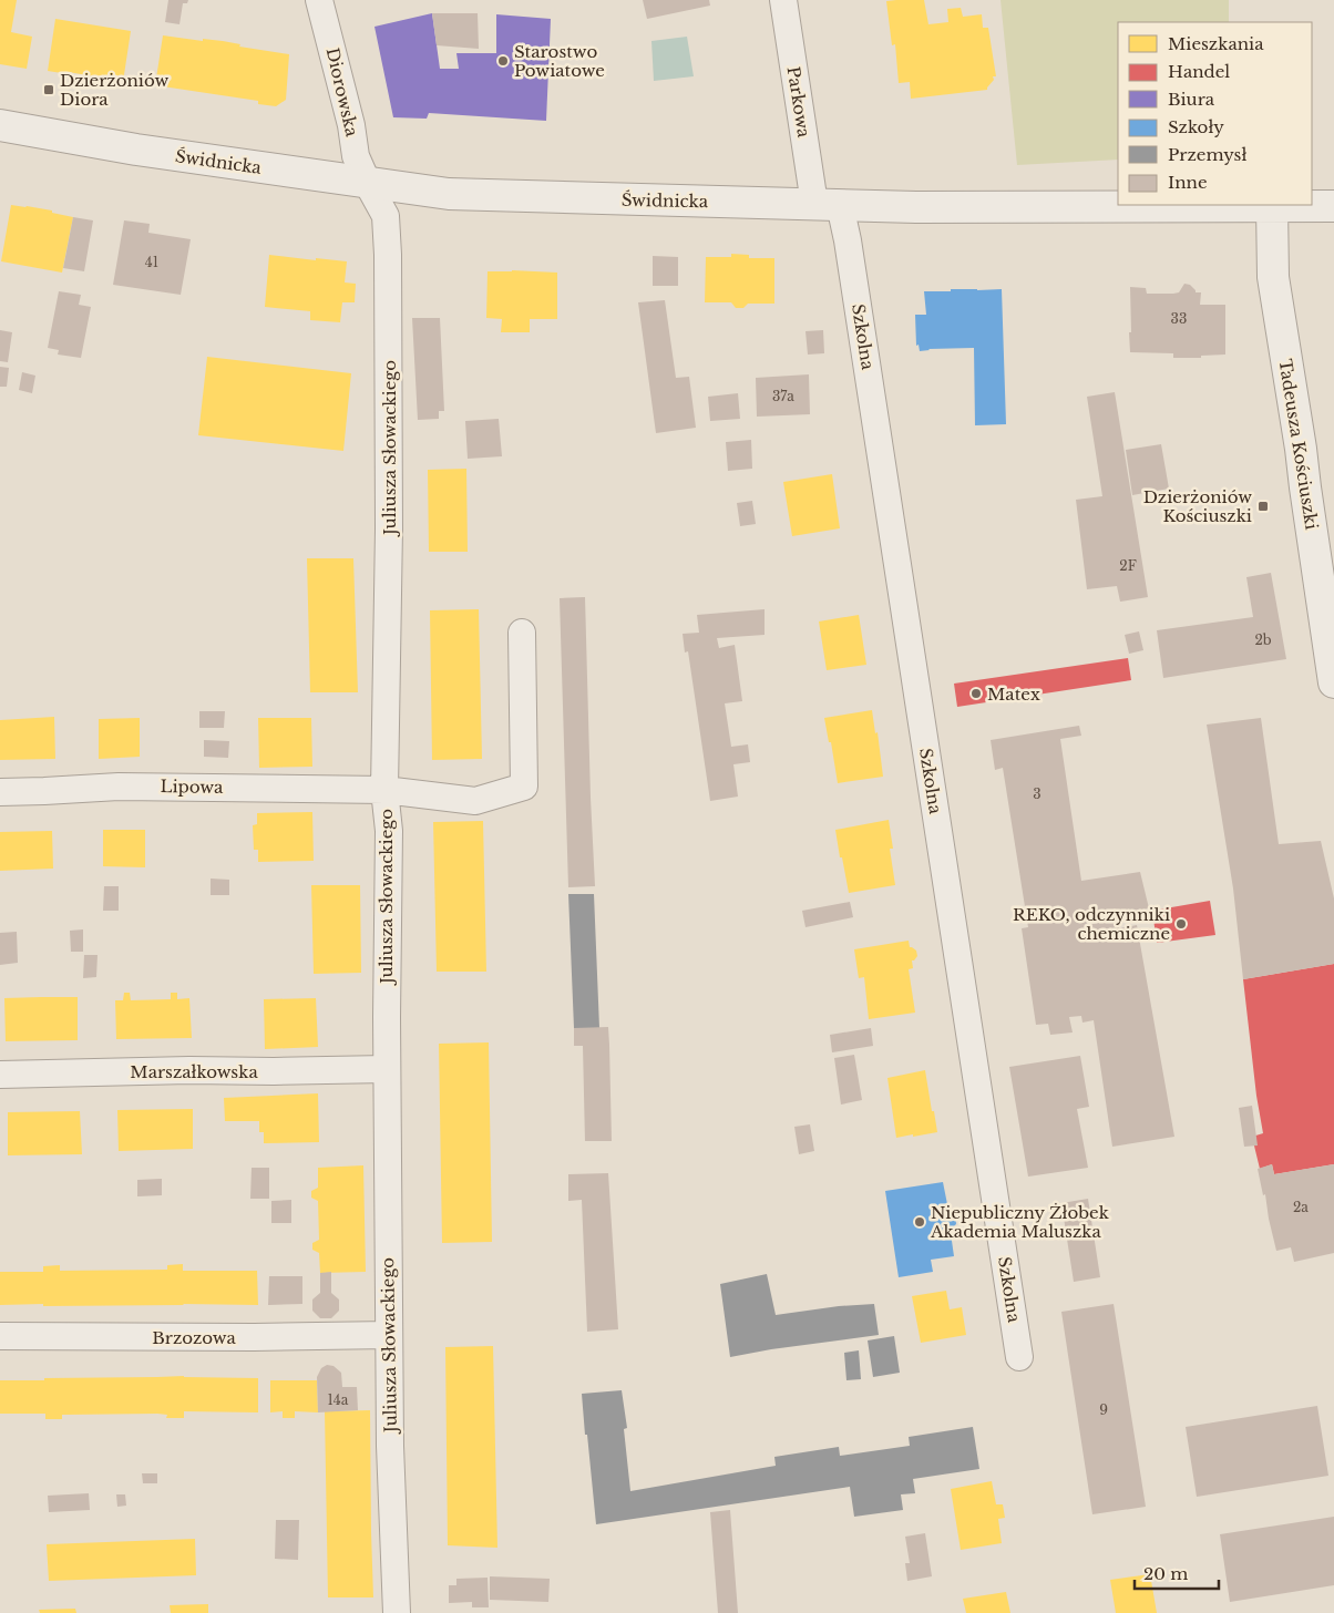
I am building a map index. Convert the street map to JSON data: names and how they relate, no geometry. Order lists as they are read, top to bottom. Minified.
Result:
{"streets":{"street":["Diorowska","Parkowa","Świdnicka","Szkolna","Tadeusza Kościuszki","Juliusza Słowackiego","Lipowa","Marszałkowska","Brzozowa"]},"crossings":[["Diorowska","Świdnicka"],["Diorowska","Juliusza Słowackiego"],["Parkowa","Świdnicka"],["Parkowa","Szkolna"],["Świdnicka","Szkolna"],["Świdnicka","Tadeusza Kościuszki"],["Świdnicka","Juliusza Słowackiego"],["Juliusza Słowackiego","Lipowa"],["Juliusza Słowackiego","Marszałkowska"],["Juliusza Słowackiego","Brzozowa"]],"places":{"other":["Starostwo Powiatowe","Matex","REKO, odczynniki chemiczne","Niepubliczny Żłobek Akademia Maluszka"],"transit":["Dzierżoniów Diora","Dzierżoniów Kościuszki"]},"house_numbers":["41","33","37a","2F","2b","3","2a","14a","9"],"legend":["Mieszkania","Handel","Biura","Szkoły","Przemysł","Inne"],"scale_bar":"20 m"}
